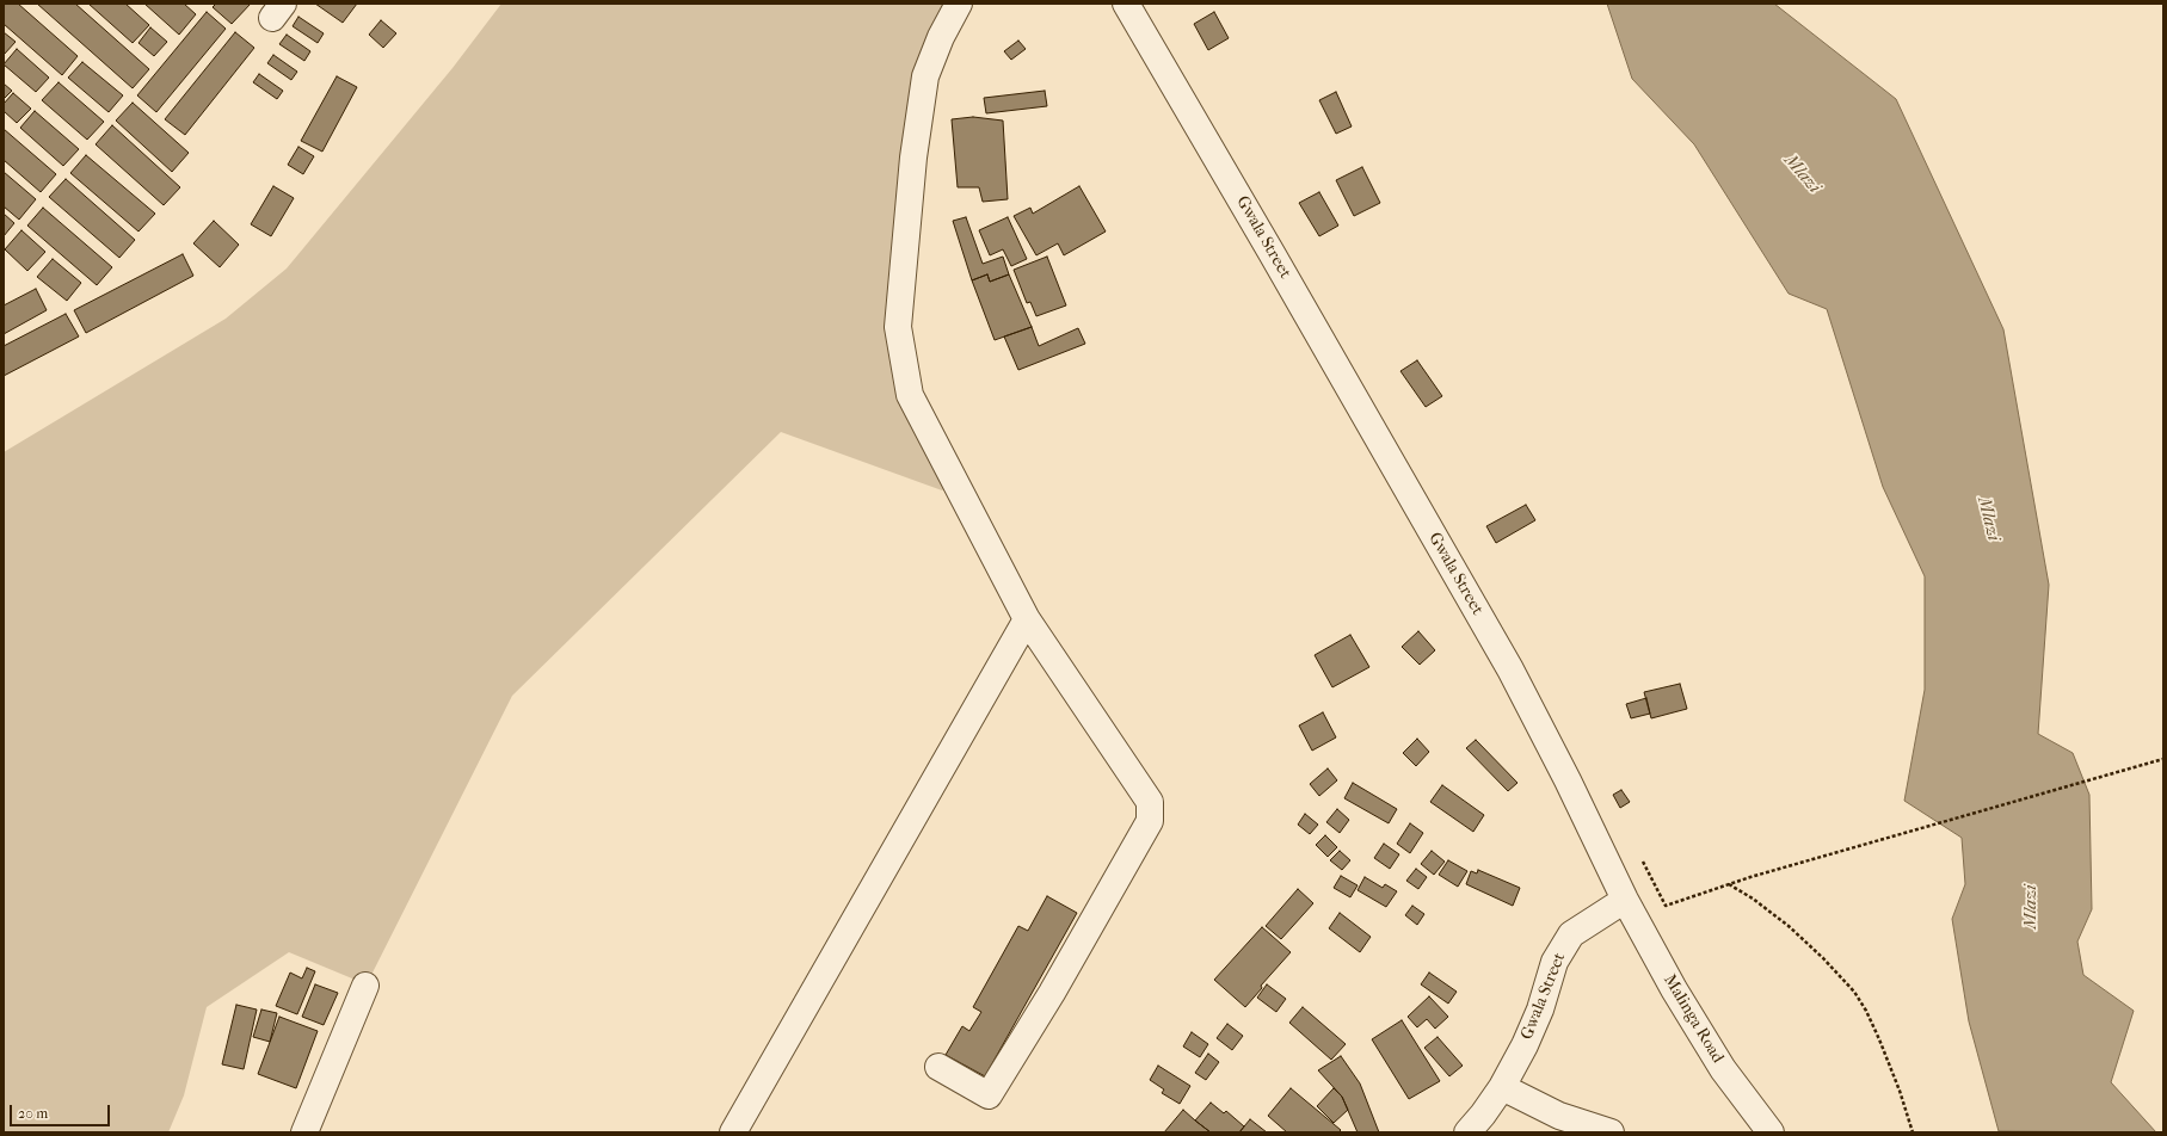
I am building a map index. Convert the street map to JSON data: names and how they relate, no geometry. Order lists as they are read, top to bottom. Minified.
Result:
{"streets":{"street":["Gwala Street","Malinga Road"]},"crossings":[["Gwala Street","Malinga Road"]],"water":["Mlazi"],"scale_bar":"20 m"}
